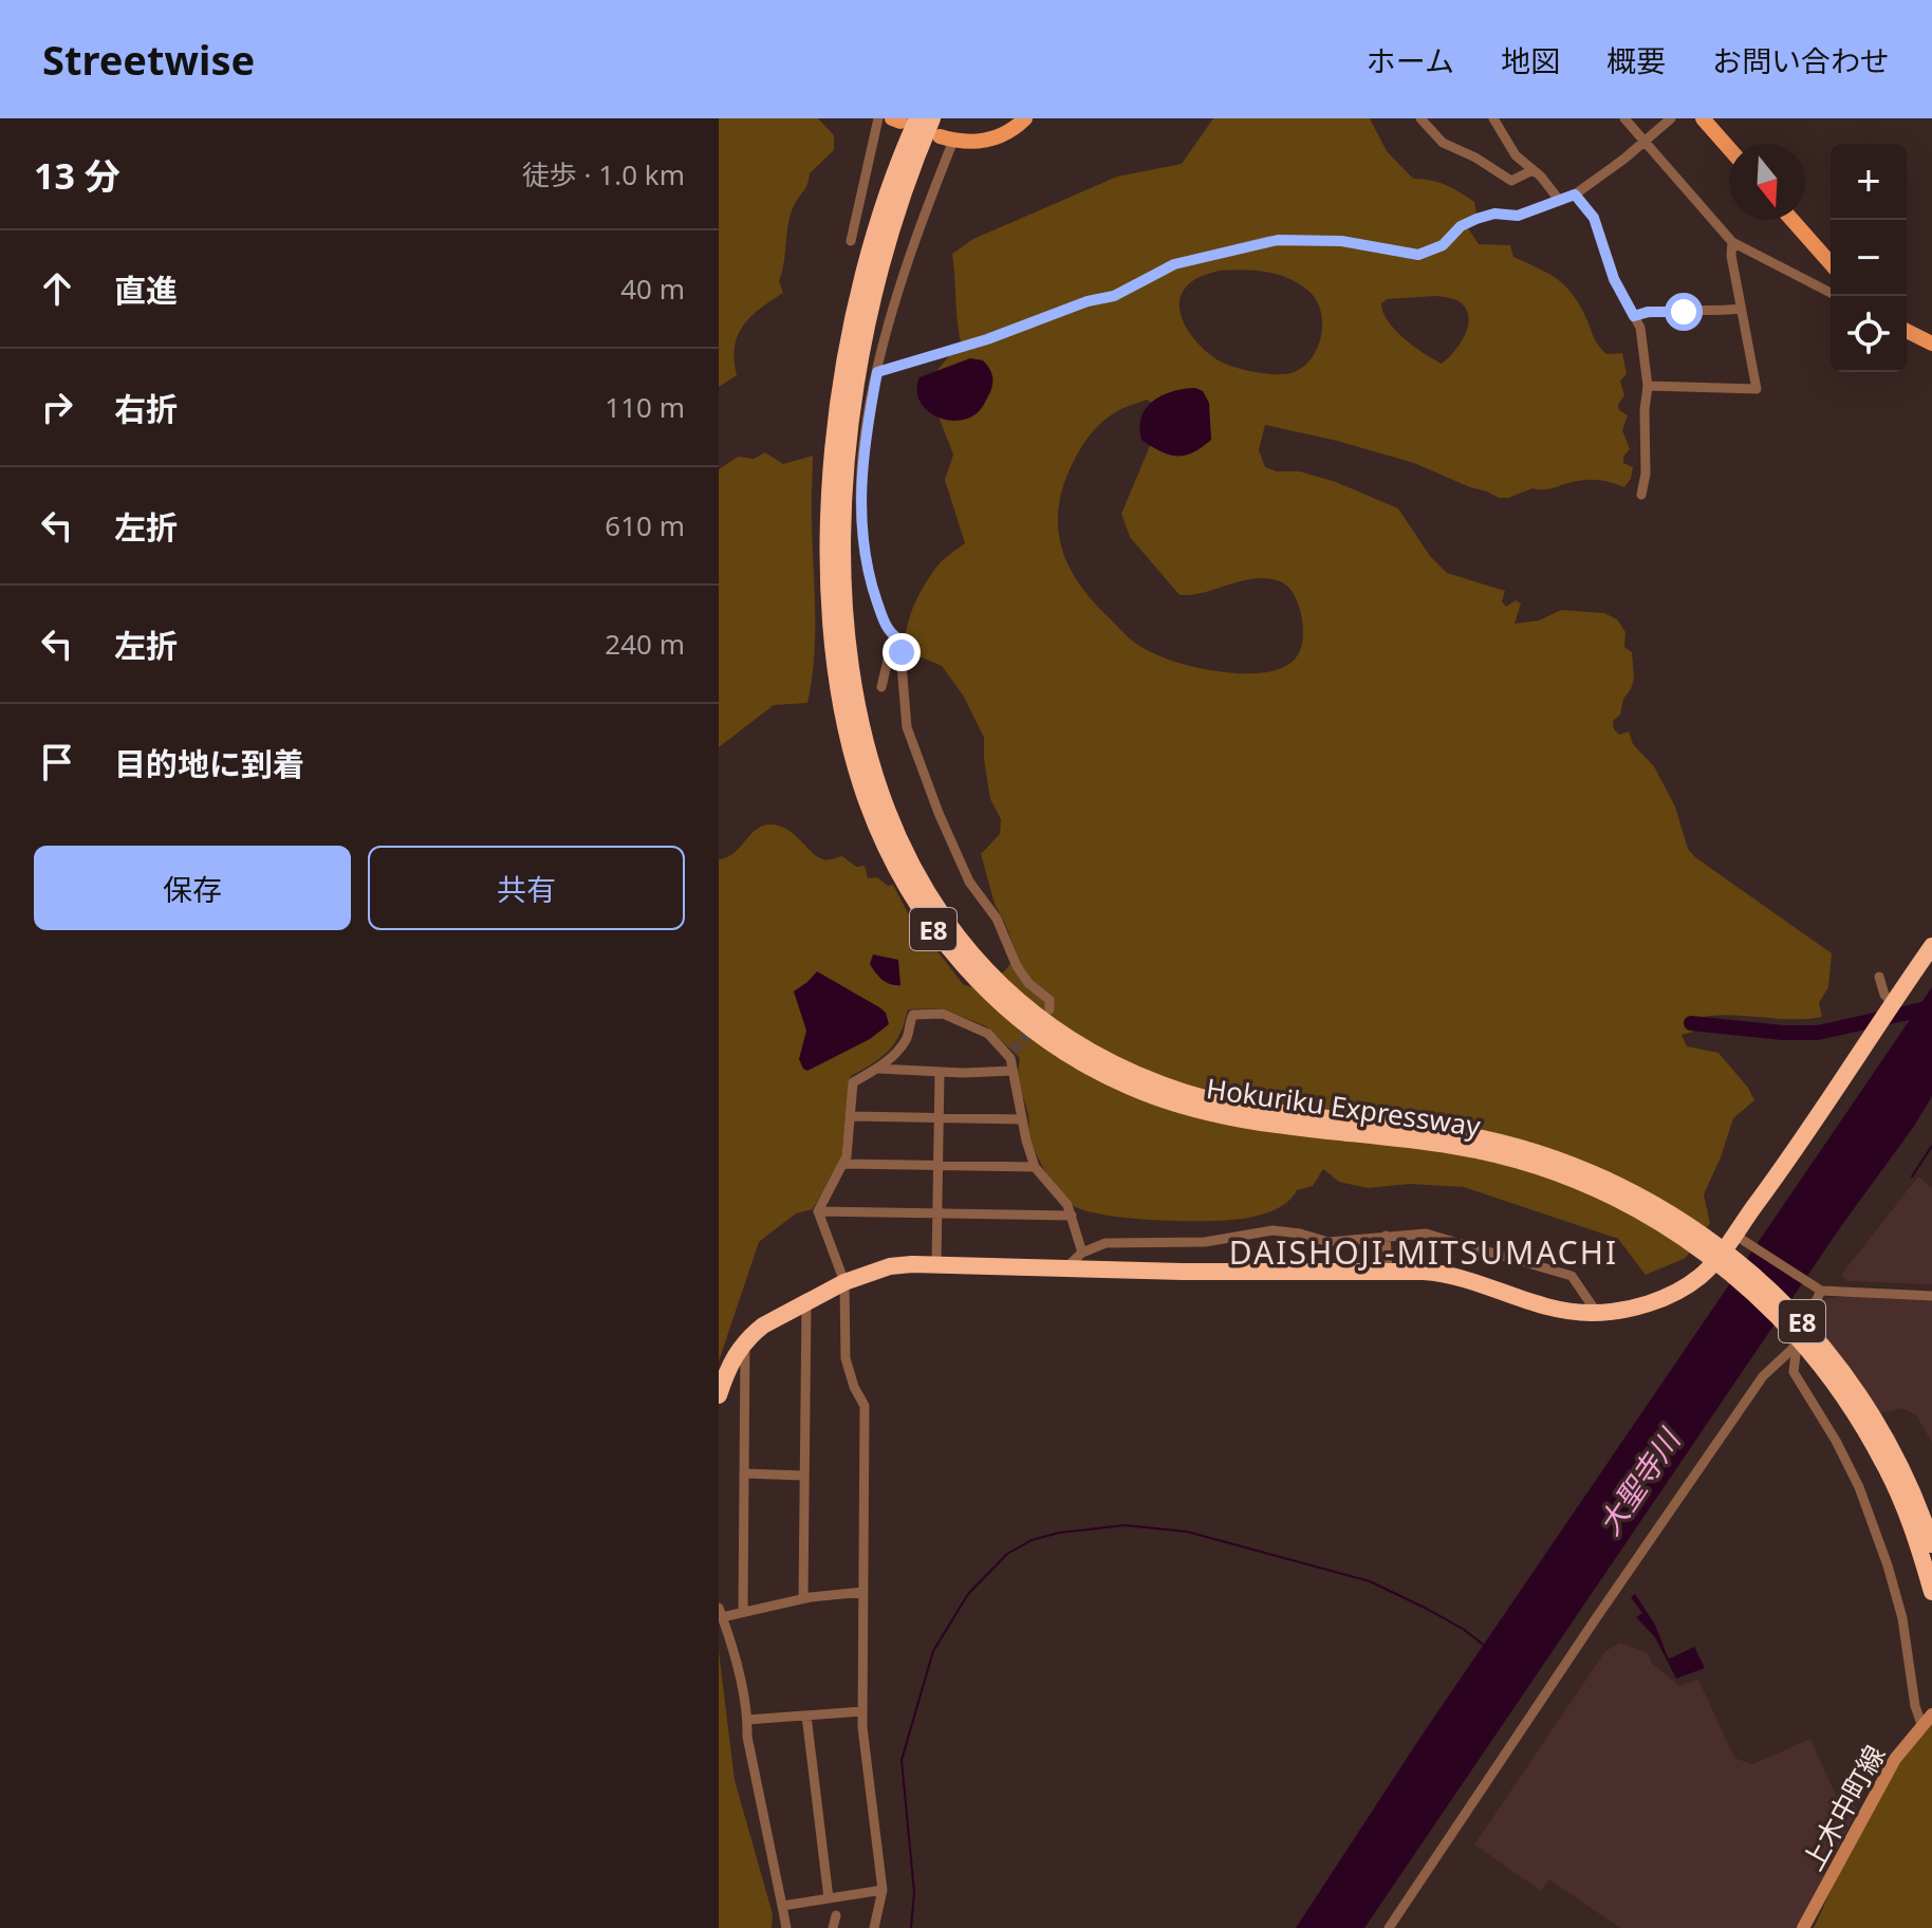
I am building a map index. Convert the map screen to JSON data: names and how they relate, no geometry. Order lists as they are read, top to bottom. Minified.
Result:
{"streets":{"highway":["E8","Hokuriku Expressway"],"main road":["上木中町線"]},"districts":["DAISHOJI-MITSUMACHI"],"water":["大聖寺川"],"north":"bottom","page":{"header":"Streetwise","nav":["ホーム","地図","概要","お問い合わせ"],"heading":["13 分","徒歩 · 1.0 km"],"map_buttons":["+","−"],"list":[["直進","40 m"],["右折","110 m"],["左折","610 m"],["左折","240 m"],"目的地に到着"],"buttons":["保存","共有"]}}
